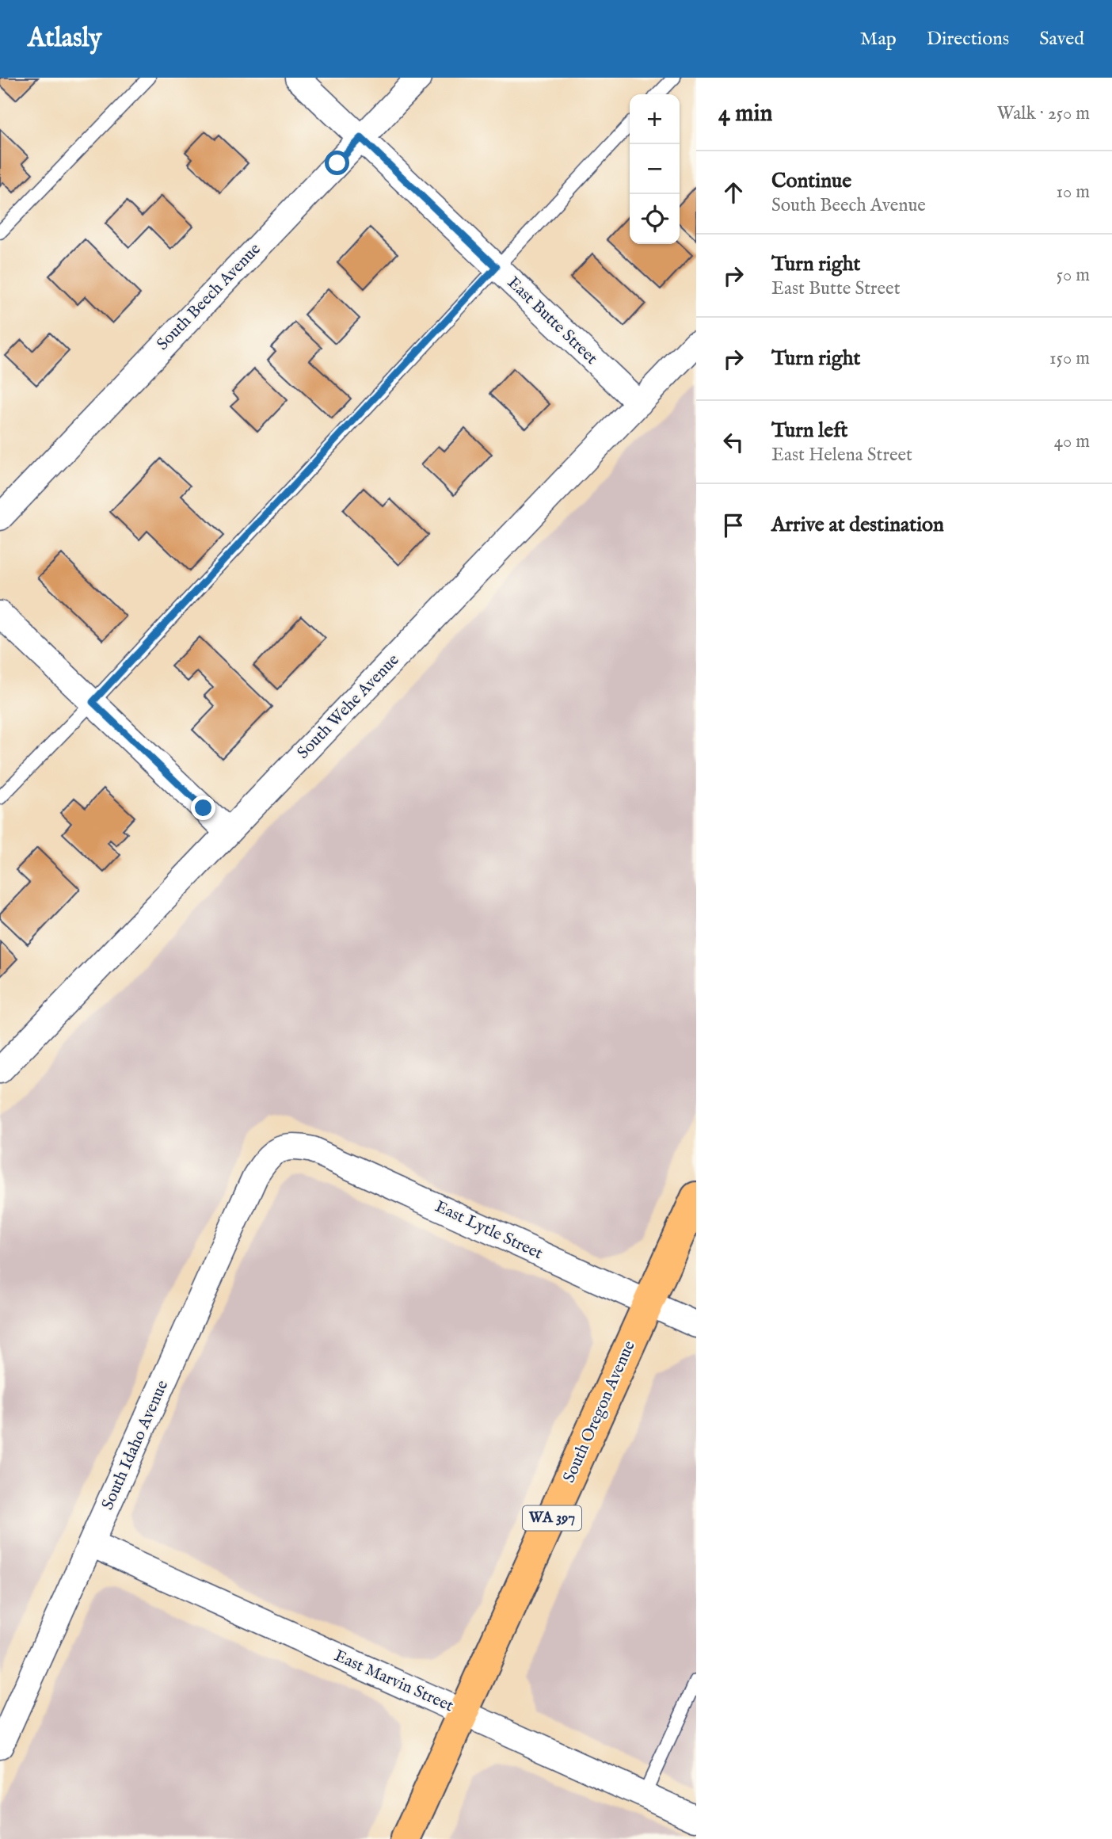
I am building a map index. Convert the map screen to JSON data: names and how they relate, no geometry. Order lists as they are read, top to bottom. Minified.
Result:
{"streets":{"main road":["South Oregon Avenue","WA 397"],"street":["South Beech Avenue","East Butte Street","South Wehe Avenue","East Lytle Street","South Idaho Avenue","East Marvin Street"]},"crossings":[["South Beech Avenue","East Butte Street"],["East Butte Street","South Wehe Avenue"],["East Lytle Street","South Oregon Avenue"],["East Lytle Street","South Idaho Avenue"],["South Oregon Avenue","East Marvin Street"],["South Idaho Avenue","East Marvin Street"]],"page":{"header":"Atlasly","nav":["Map","Directions","Saved"],"heading":["4 min","Walk · 250 m"],"map_buttons":["+","−"],"list":[["Continue","South Beech Avenue","10 m"],["Turn right","East Butte Street","50 m"],["Turn right","150 m"],["Turn left","East Helena Street","40 m"],"Arrive at destination"]}}
